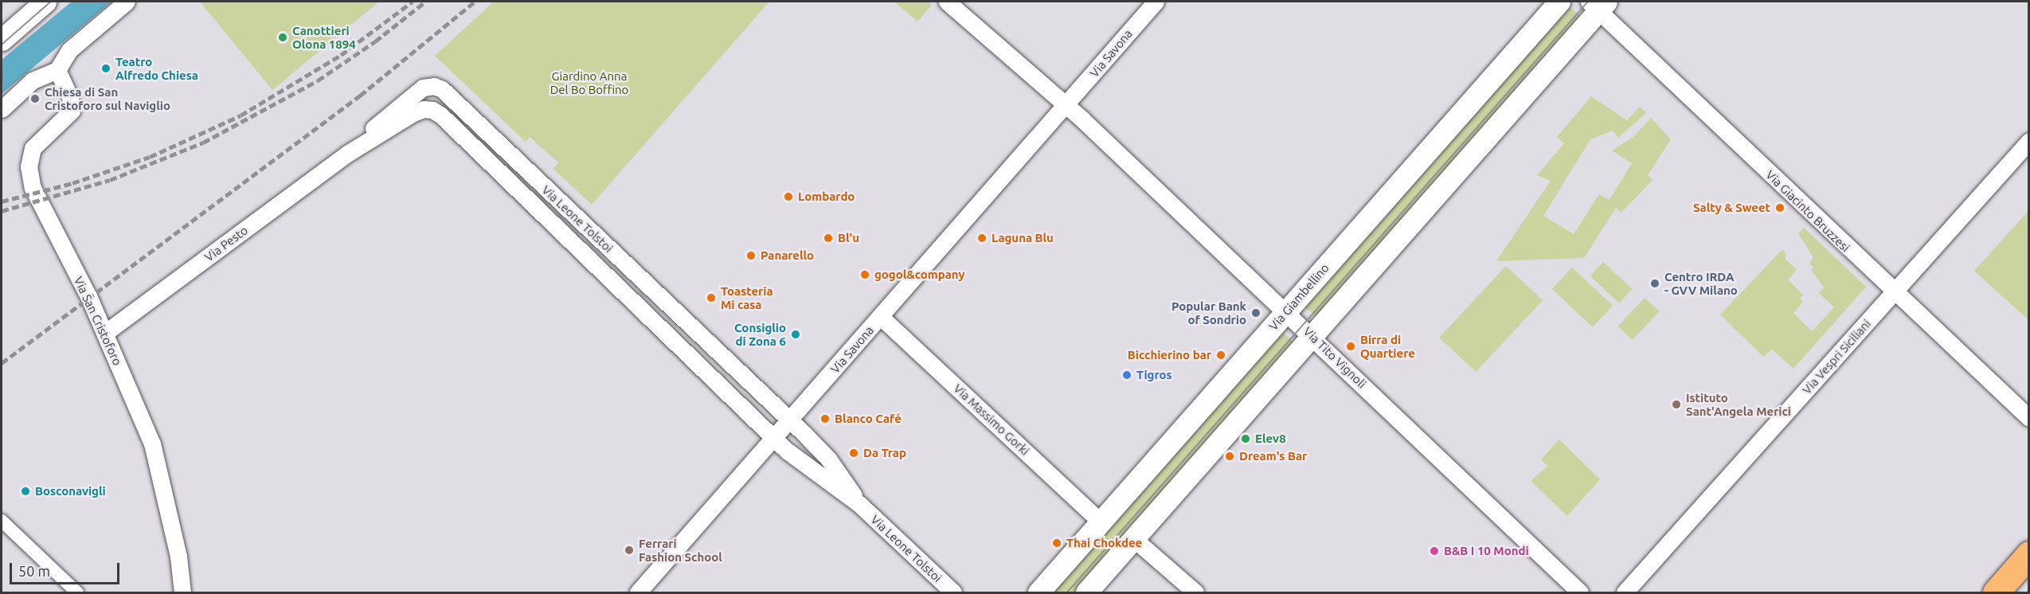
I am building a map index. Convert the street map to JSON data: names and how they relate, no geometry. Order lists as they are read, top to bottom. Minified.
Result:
{"streets":{"street":["Via Savona","Via Giacinto Bruzzesi","Via Leone Tolstoi","Via Pesto","Via Giambellino","Via San Cristoforo","Via Vespri Siciliani","Via Tito Vignoli","Via Massimo Gorki"]},"crossings":[["Via Savona","Via Leone Tolstoi"],["Via Savona","Via Tito Vignoli"],["Via Savona","Via Massimo Gorki"],["Via Giacinto Bruzzesi","Via Vespri Siciliani"],["Via Leone Tolstoi","Via Pesto"],["Via Pesto","Via San Cristoforo"],["Via Giambellino","Via Tito Vignoli"],["Via Giambellino","Via Massimo Gorki"]],"parks":["Giardino Anna Del Bo Boffino"],"places":["Canottieri Olona 1894","Teatro Alfredo Chiesa","Chiesa di San Cristoforo sul Naviglio","Lombardo","Salty & Sweet","Bl'u","Laguna Blu","Panarello","gogol&company","Centro IRDA - GVV Milano","Toasteria Mi casa","Popular Bank of Sondrio","Consiglio di Zona 6","Birra di Quartiere","Bicchierino bar","Tigros","Istituto Sant'Angela Merici","Blanco Café","Elev8","Da Trap","Dream's Bar","Bosconavigli","Thai Chokdee","Ferrari Fashion School","B&B I 10 Mondi"],"scale_bar":"50 m"}
